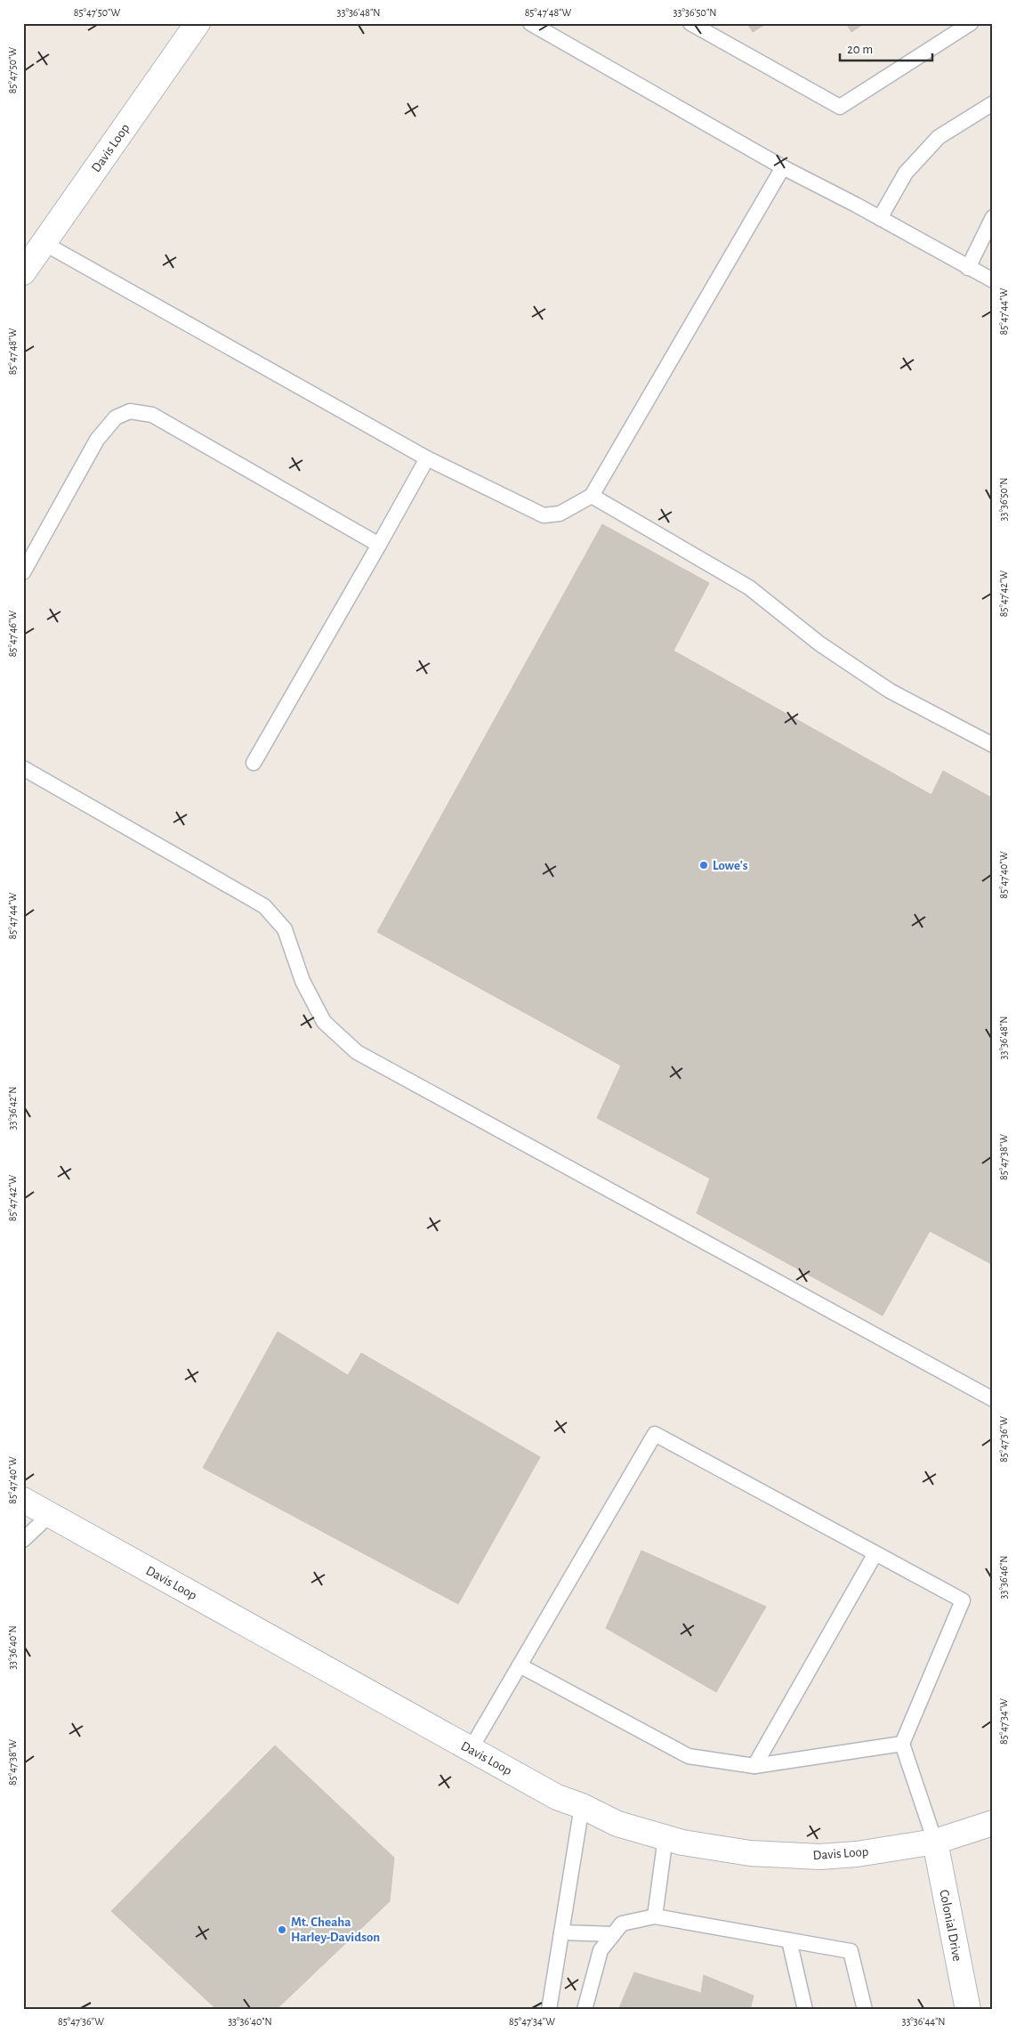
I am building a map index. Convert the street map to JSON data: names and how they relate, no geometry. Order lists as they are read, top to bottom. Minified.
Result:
{"streets":{"street":["Davis Loop","Colonial Drive"]},"crossings":[["Davis Loop","Colonial Drive"]],"places":["Lowe's","Mt. Cheaha Harley-Davidson"],"scale_bar":"20 m","coordinates":["85°47'50\"W","33°36'48\"N","85°47'48\"W","33°36'50\"N","85°47'44\"W","85°47'42\"W","85°47'46\"W","85°47'40\"W","33°36'42\"N","85°47'38\"W","85°47'36\"W","33°36'46\"N","33°36'40\"N","85°47'34\"W","33°36'44\"N"]}
